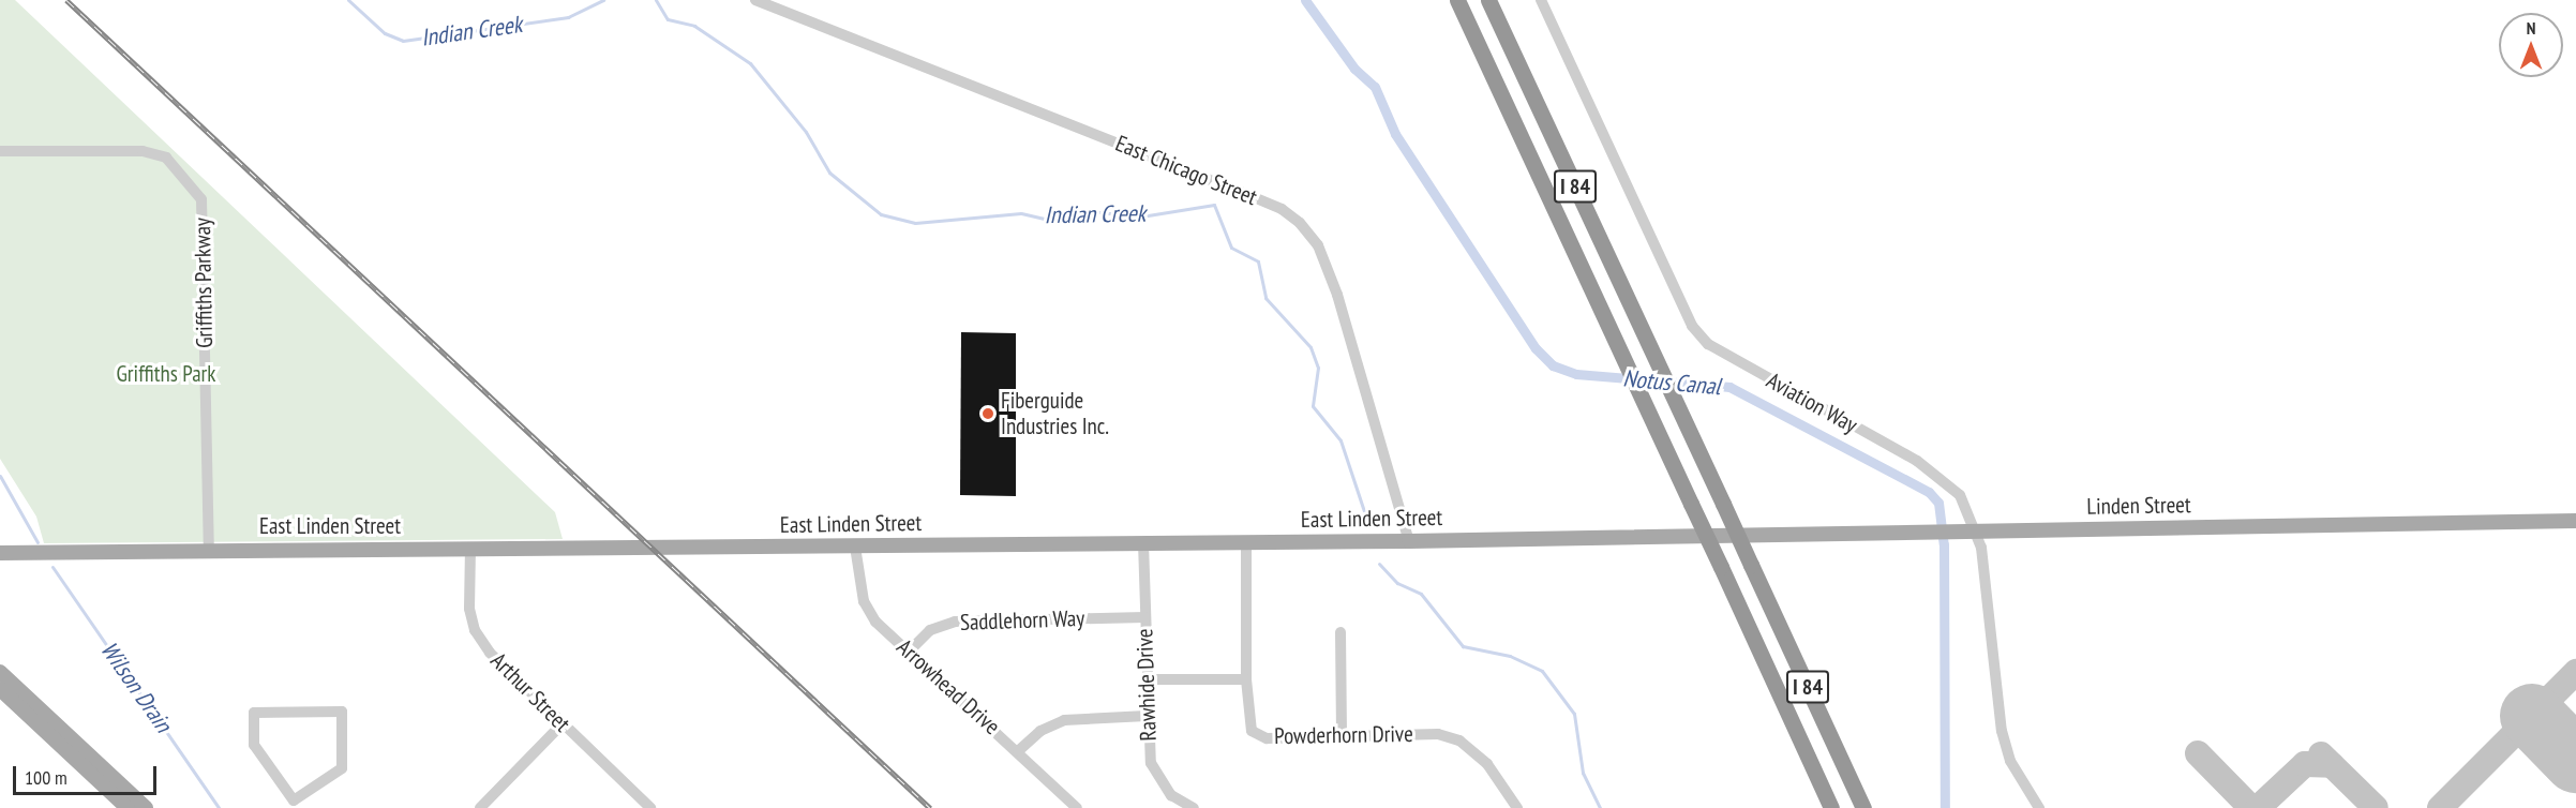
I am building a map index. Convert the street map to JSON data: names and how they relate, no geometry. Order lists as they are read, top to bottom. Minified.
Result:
{"streets":{"highway":["I 84"],"main road":["Linden Street","East Linden Street"],"street":["East Chicago Street","Griffiths Parkway","Aviation Way","Saddlehorn Way","Rawhide Drive","Arrowhead Drive","Arthur Street","Powderhorn Drive"]},"crossings":[["East Chicago Street","East Linden Street"],["Griffiths Parkway","East Linden Street"],["Aviation Way","Linden Street"],["Linden Street","East Linden Street"],["East Linden Street","Rawhide Drive"],["East Linden Street","Arrowhead Drive"],["East Linden Street","Arthur Street"],["East Linden Street","Powderhorn Drive"],["Saddlehorn Way","Rawhide Drive"],["Saddlehorn Way","Arrowhead Drive"]],"water":["Indian Creek","Notus Canal","Wilson Drain"],"parks":["Griffiths Park"],"places":["Fiberguide Industries Inc."],"scale_bar":"100 m","north":"top"}
